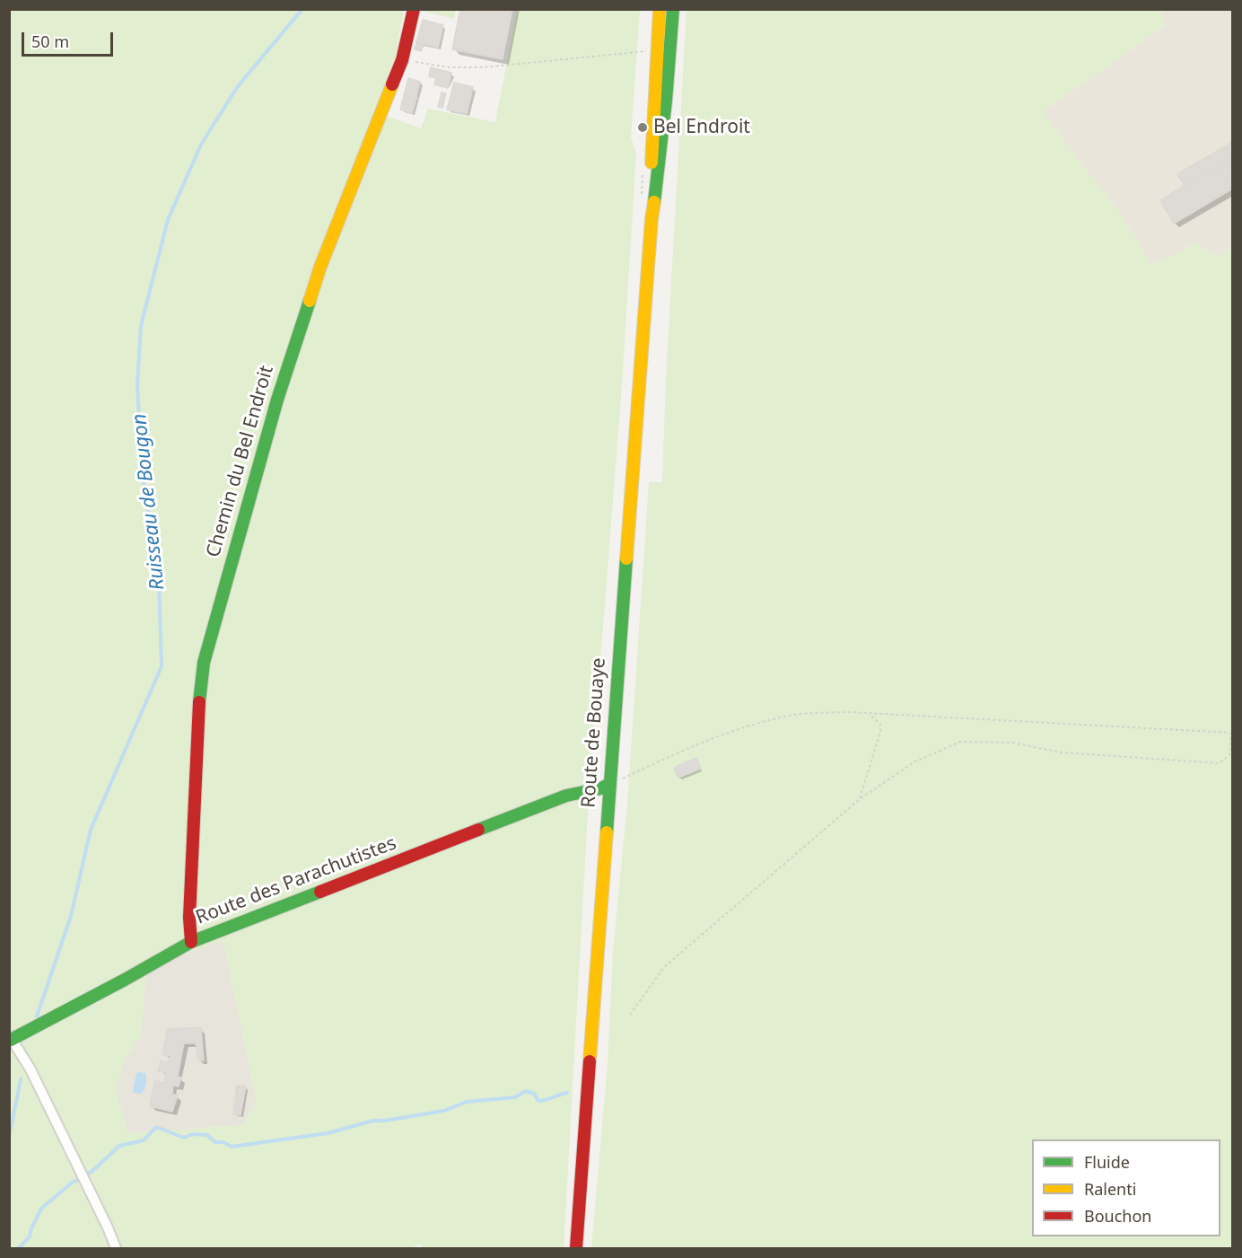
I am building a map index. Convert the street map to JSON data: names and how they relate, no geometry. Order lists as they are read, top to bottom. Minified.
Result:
{"streets":{"street":["Chemin du Bel Endroit","Route de Bouaye","Route des Parachutistes"]},"crossings":[["Chemin du Bel Endroit","Route des Parachutistes"],["Route de Bouaye","Route des Parachutistes"]],"water":["Ruisseau de Bougon"],"places":["Bel Endroit"],"legend":["Fluide","Ralenti","Bouchon"],"scale_bar":"50 m"}
